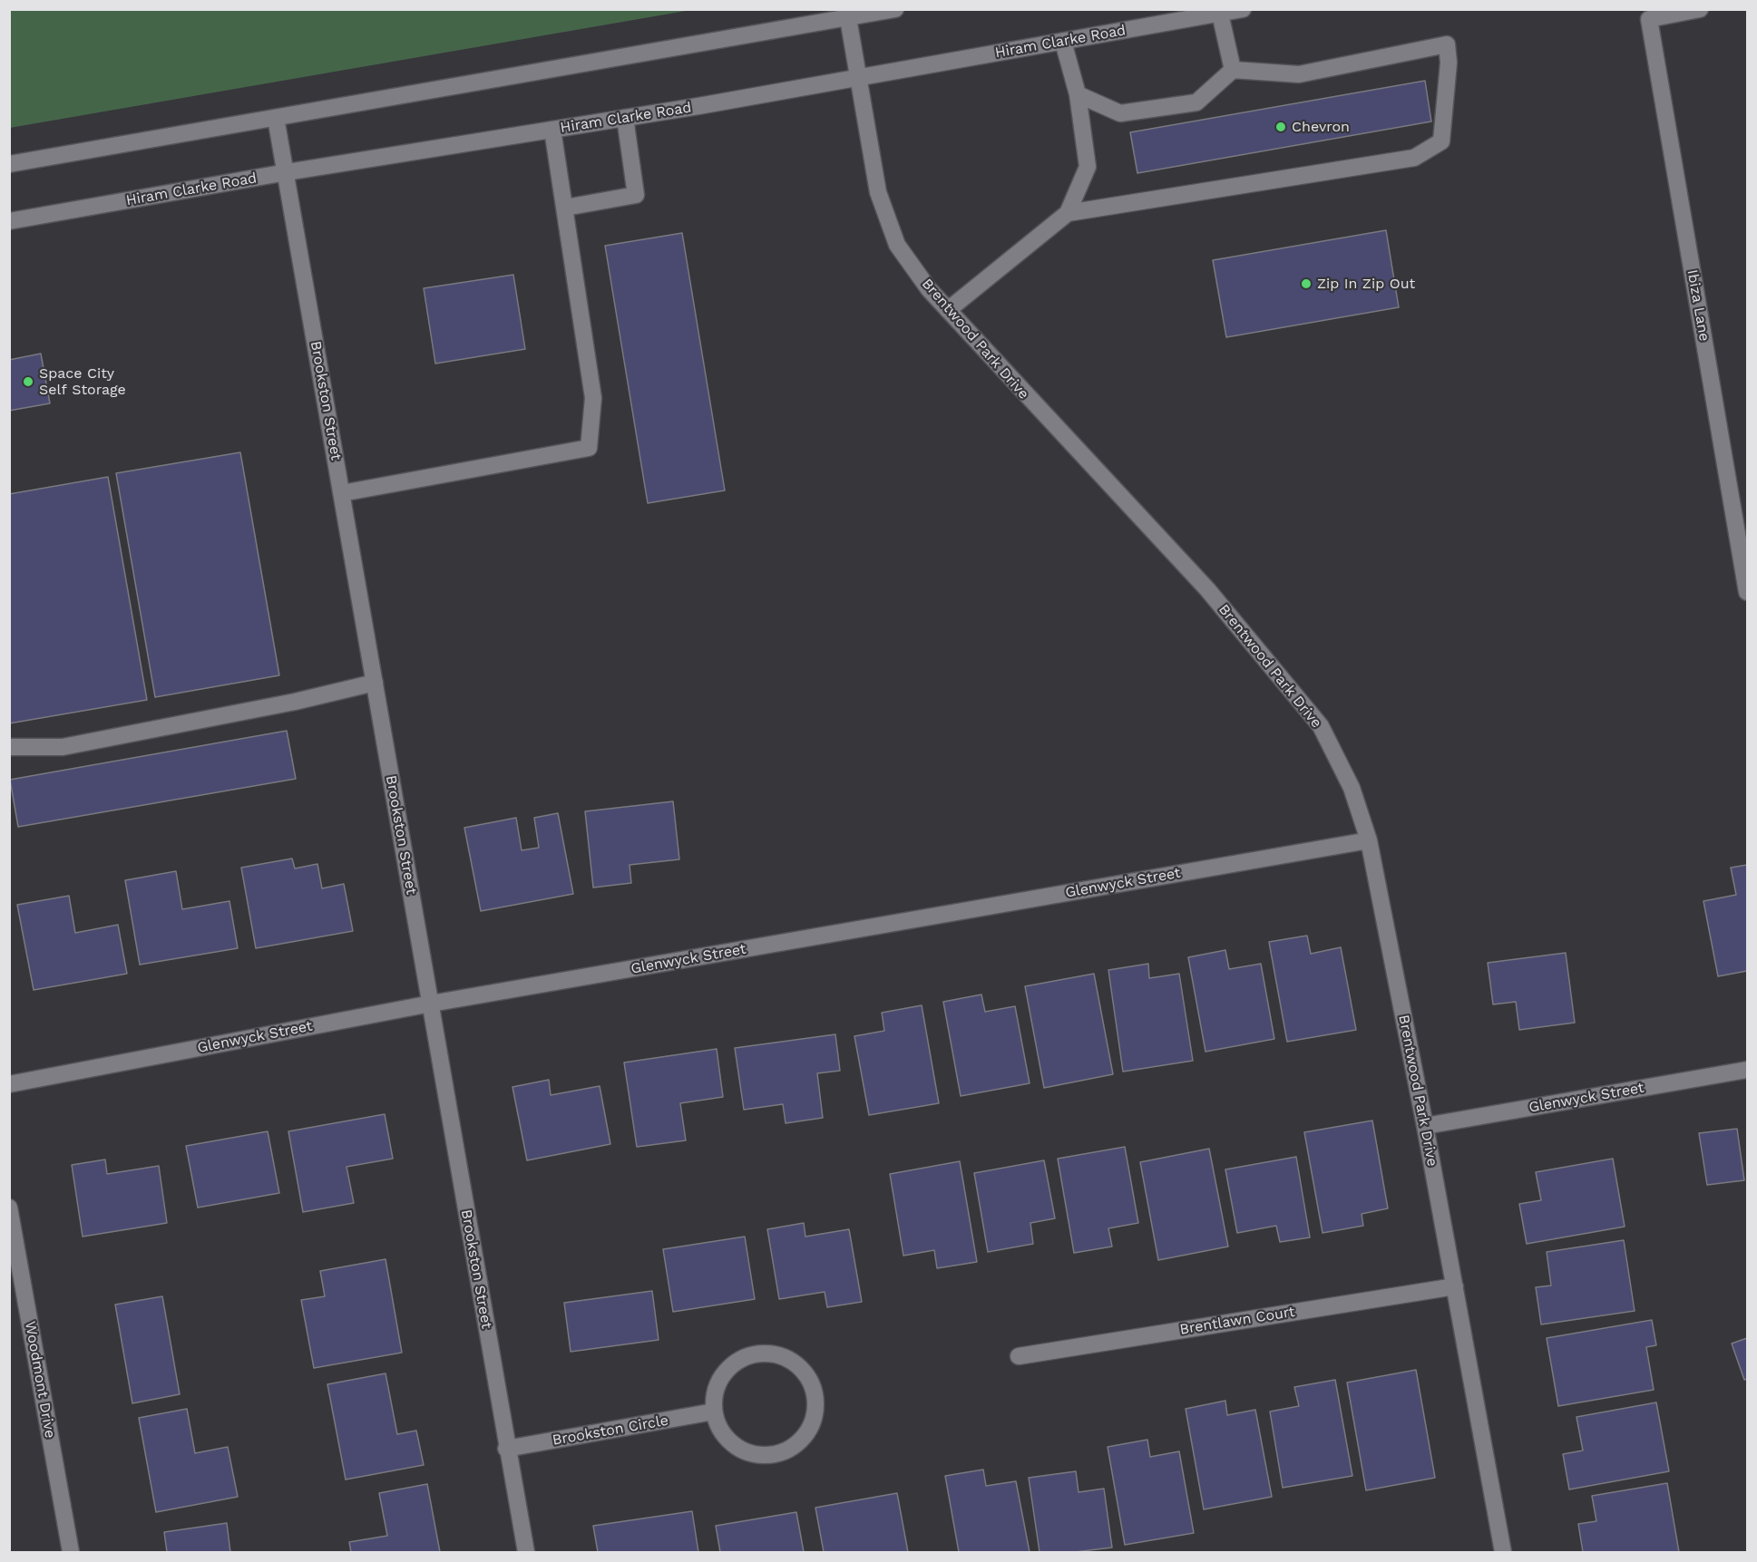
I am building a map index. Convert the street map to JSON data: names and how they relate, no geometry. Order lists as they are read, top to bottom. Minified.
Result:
{"streets":{"street":["Hiram Clarke Road","Ibiza Lane","Brentwood Park Drive","Brookston Street","Glenwyck Street","Brentlawn Court","Woodmont Drive","Brookston Circle"]},"crossings":[["Hiram Clarke Road","Brentwood Park Drive"],["Hiram Clarke Road","Brookston Street"],["Brentwood Park Drive","Glenwyck Street"],["Brentwood Park Drive","Brentlawn Court"],["Brookston Street","Glenwyck Street"],["Brookston Street","Brookston Circle"]],"places":["Chevron","Zip In Zip Out","Space City Self Storage"]}
